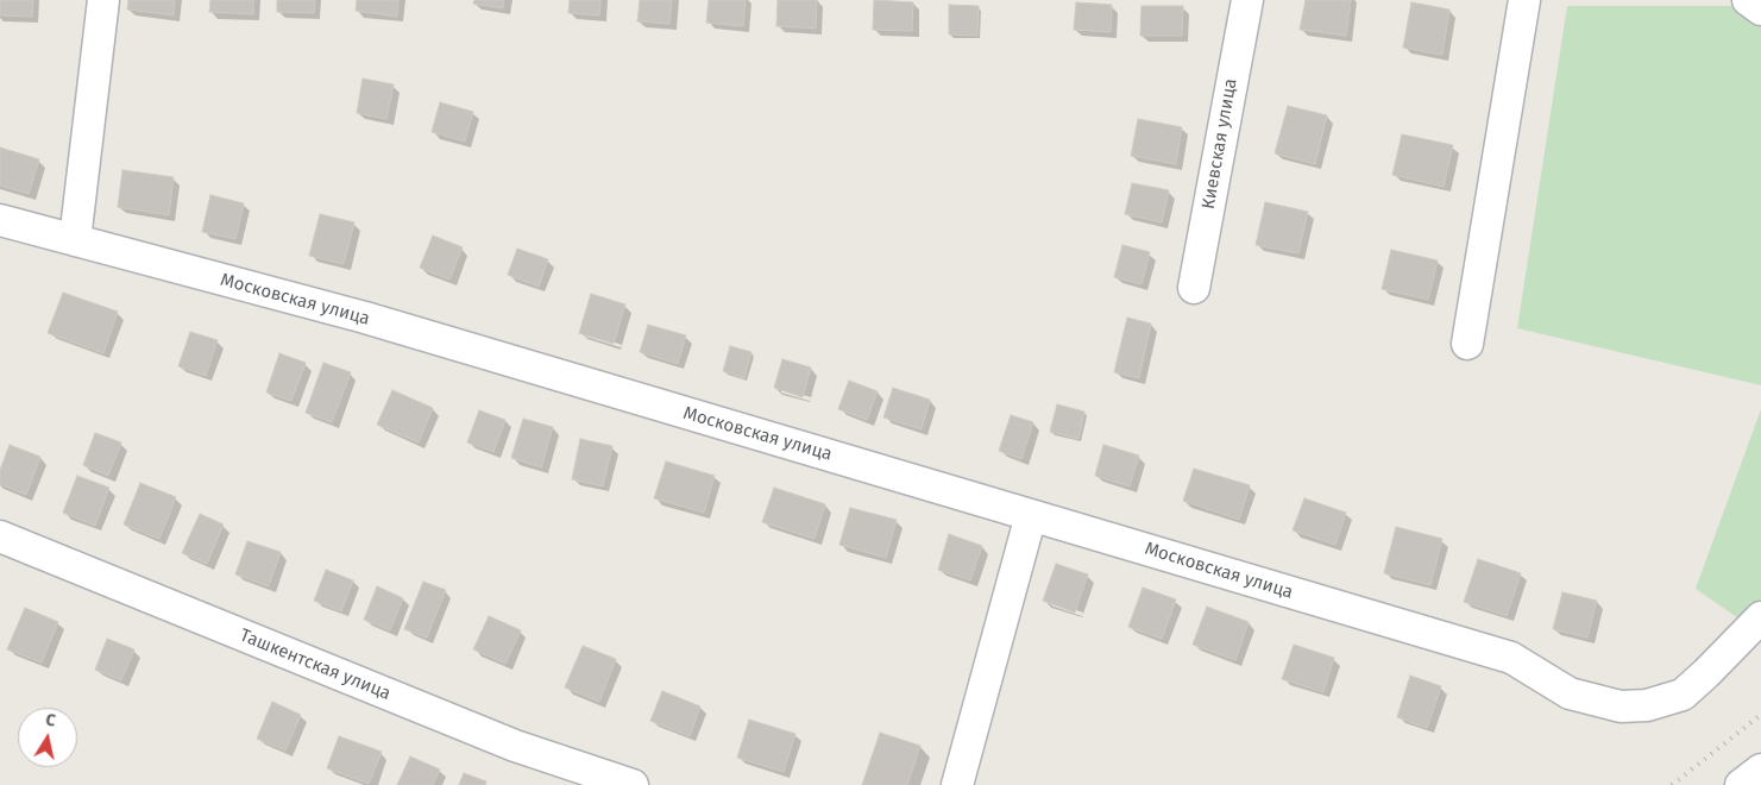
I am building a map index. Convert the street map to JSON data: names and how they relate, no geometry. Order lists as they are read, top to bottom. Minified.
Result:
{"streets":{"street":["Киевская улица","Московская улица","Ташкентская улица"]},"north":"top"}
